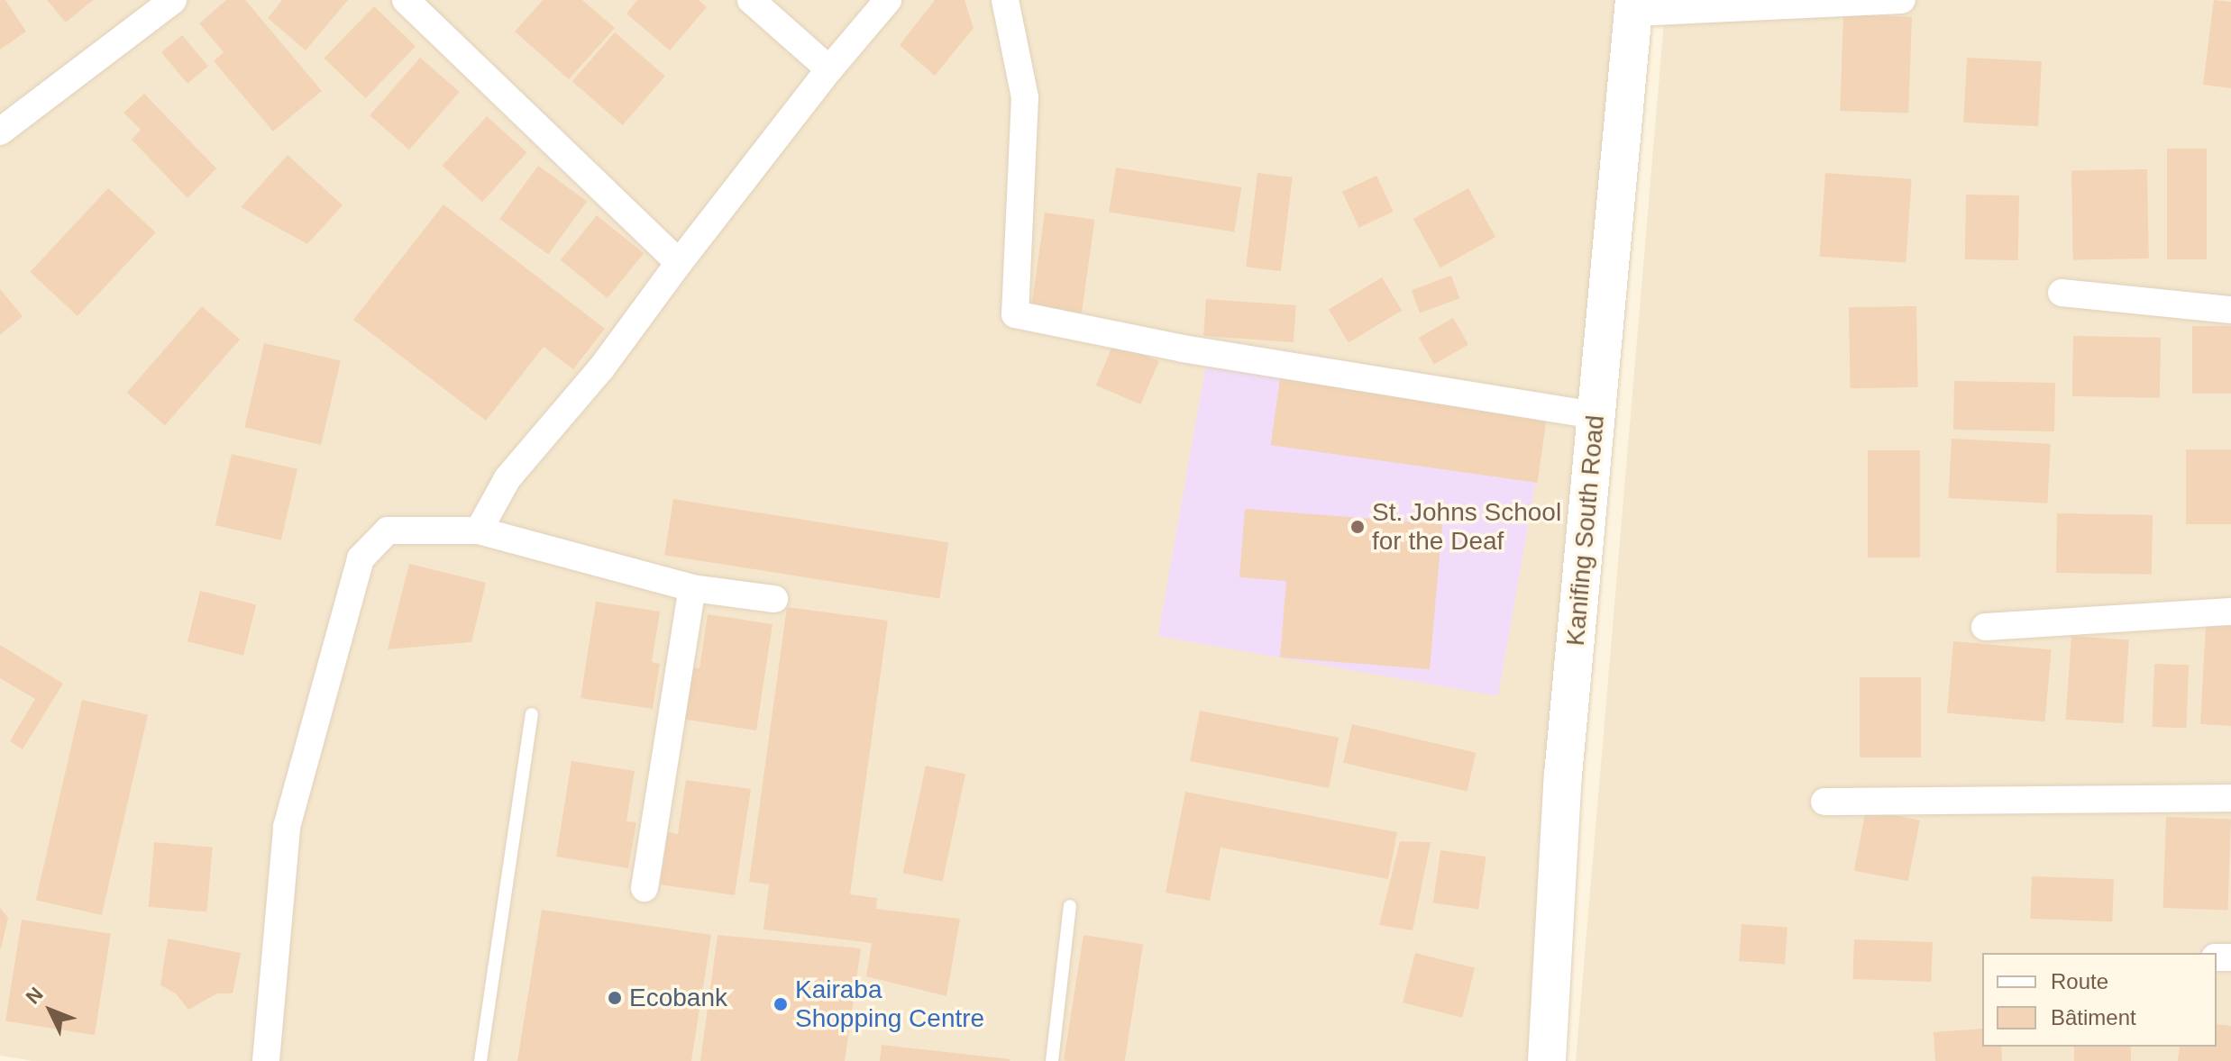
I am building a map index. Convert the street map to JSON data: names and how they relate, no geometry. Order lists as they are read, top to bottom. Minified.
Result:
{"streets":{"street":["Kanifing South Road"]},"places":["St. Johns School for the Deaf","Ecobank","Kairaba Shopping Centre"],"legend":["Route","Bâtiment"],"north":"top left"}
